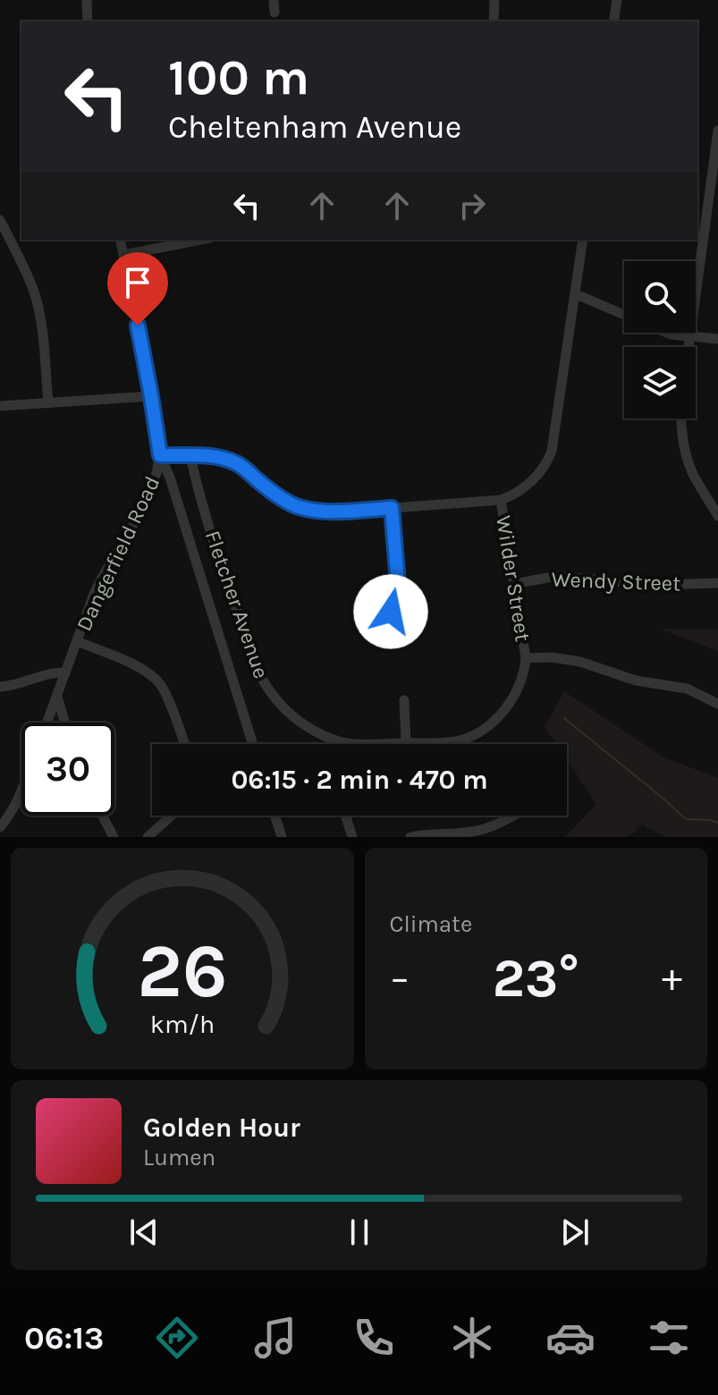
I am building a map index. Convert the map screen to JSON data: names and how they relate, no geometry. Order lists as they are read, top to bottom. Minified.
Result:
{"streets":{"street":["Dangerfield Road","Wilder Street","Wendy Street","Fletcher Avenue"]},"crossings":[["Wilder Street","Wendy Street"],["Wilder Street","Fletcher Avenue"]],"page":{"turn":["100 m","Cheltenham Avenue"],"limit":"30","trip":"06:15 · 2 min · 470 m","tile":"Climate","heat":["−","23°","+"],"song":["Golden Hour","Lumen"],"tabs":"06:13","gauge":["26","km/h"]}}
